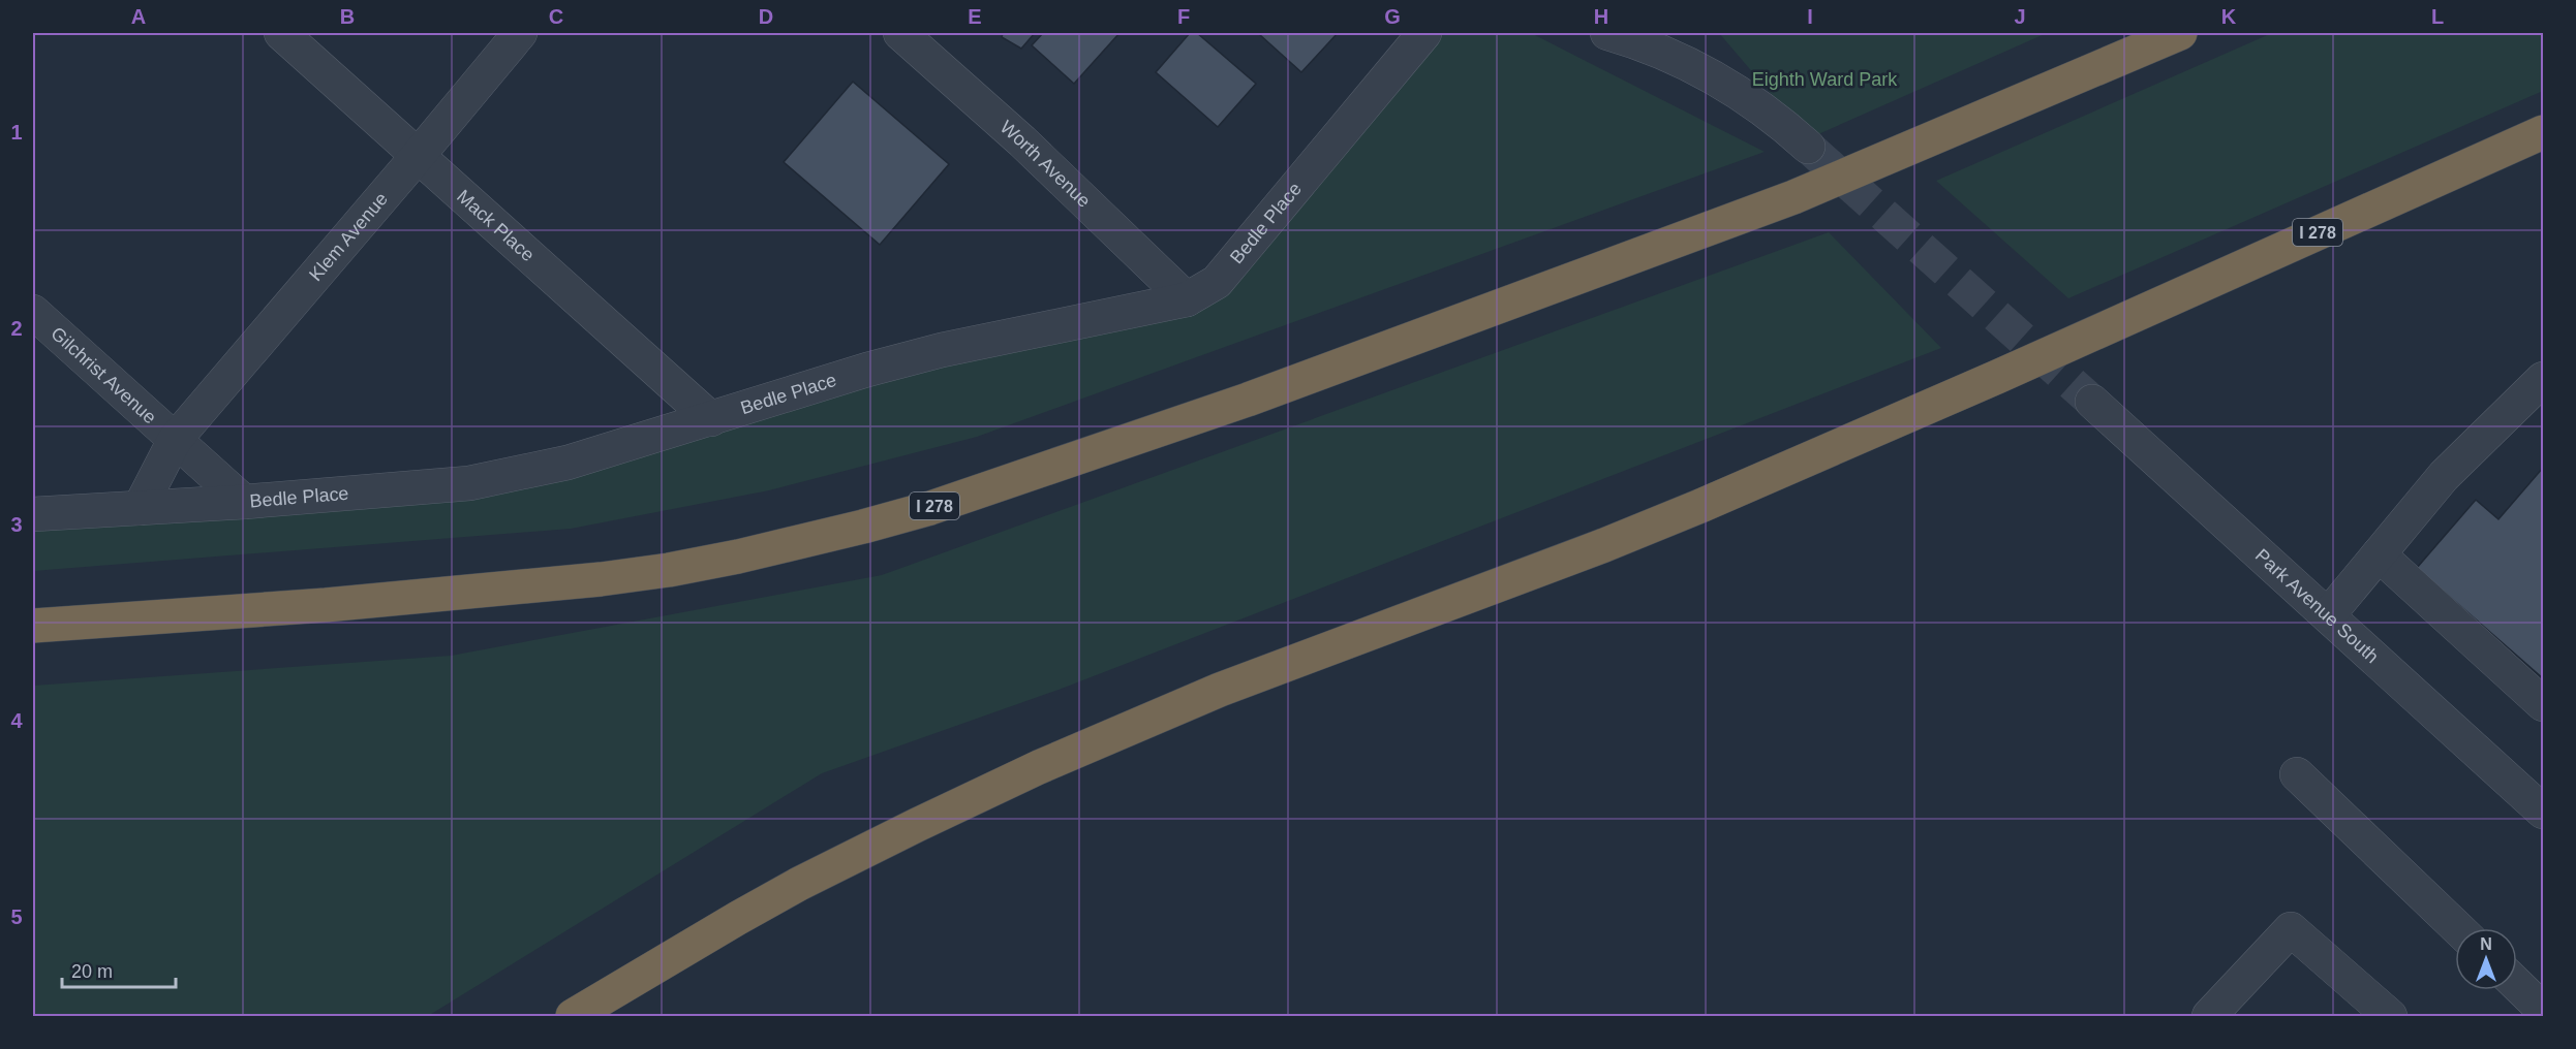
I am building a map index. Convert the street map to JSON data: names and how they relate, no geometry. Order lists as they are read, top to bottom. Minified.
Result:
{"streets":{"highway":["I 278"],"street":["Worth Avenue","Bedle Place","Mack Place","Klem Avenue","Gilchrist Avenue","Park Avenue South"]},"crossings":[["Worth Avenue","Bedle Place"],["Bedle Place","Mack Place"],["Bedle Place","Klem Avenue"],["Bedle Place","Gilchrist Avenue"],["Mack Place","Klem Avenue"],["Klem Avenue","Gilchrist Avenue"]],"parks":["Eighth Ward Park"],"scale_bar":"20 m","north":"top","grid":{"columns":["A","B","C","D","E","F","G","H","I","J","K","L"],"rows":["1","2","3","4","5"]}}
